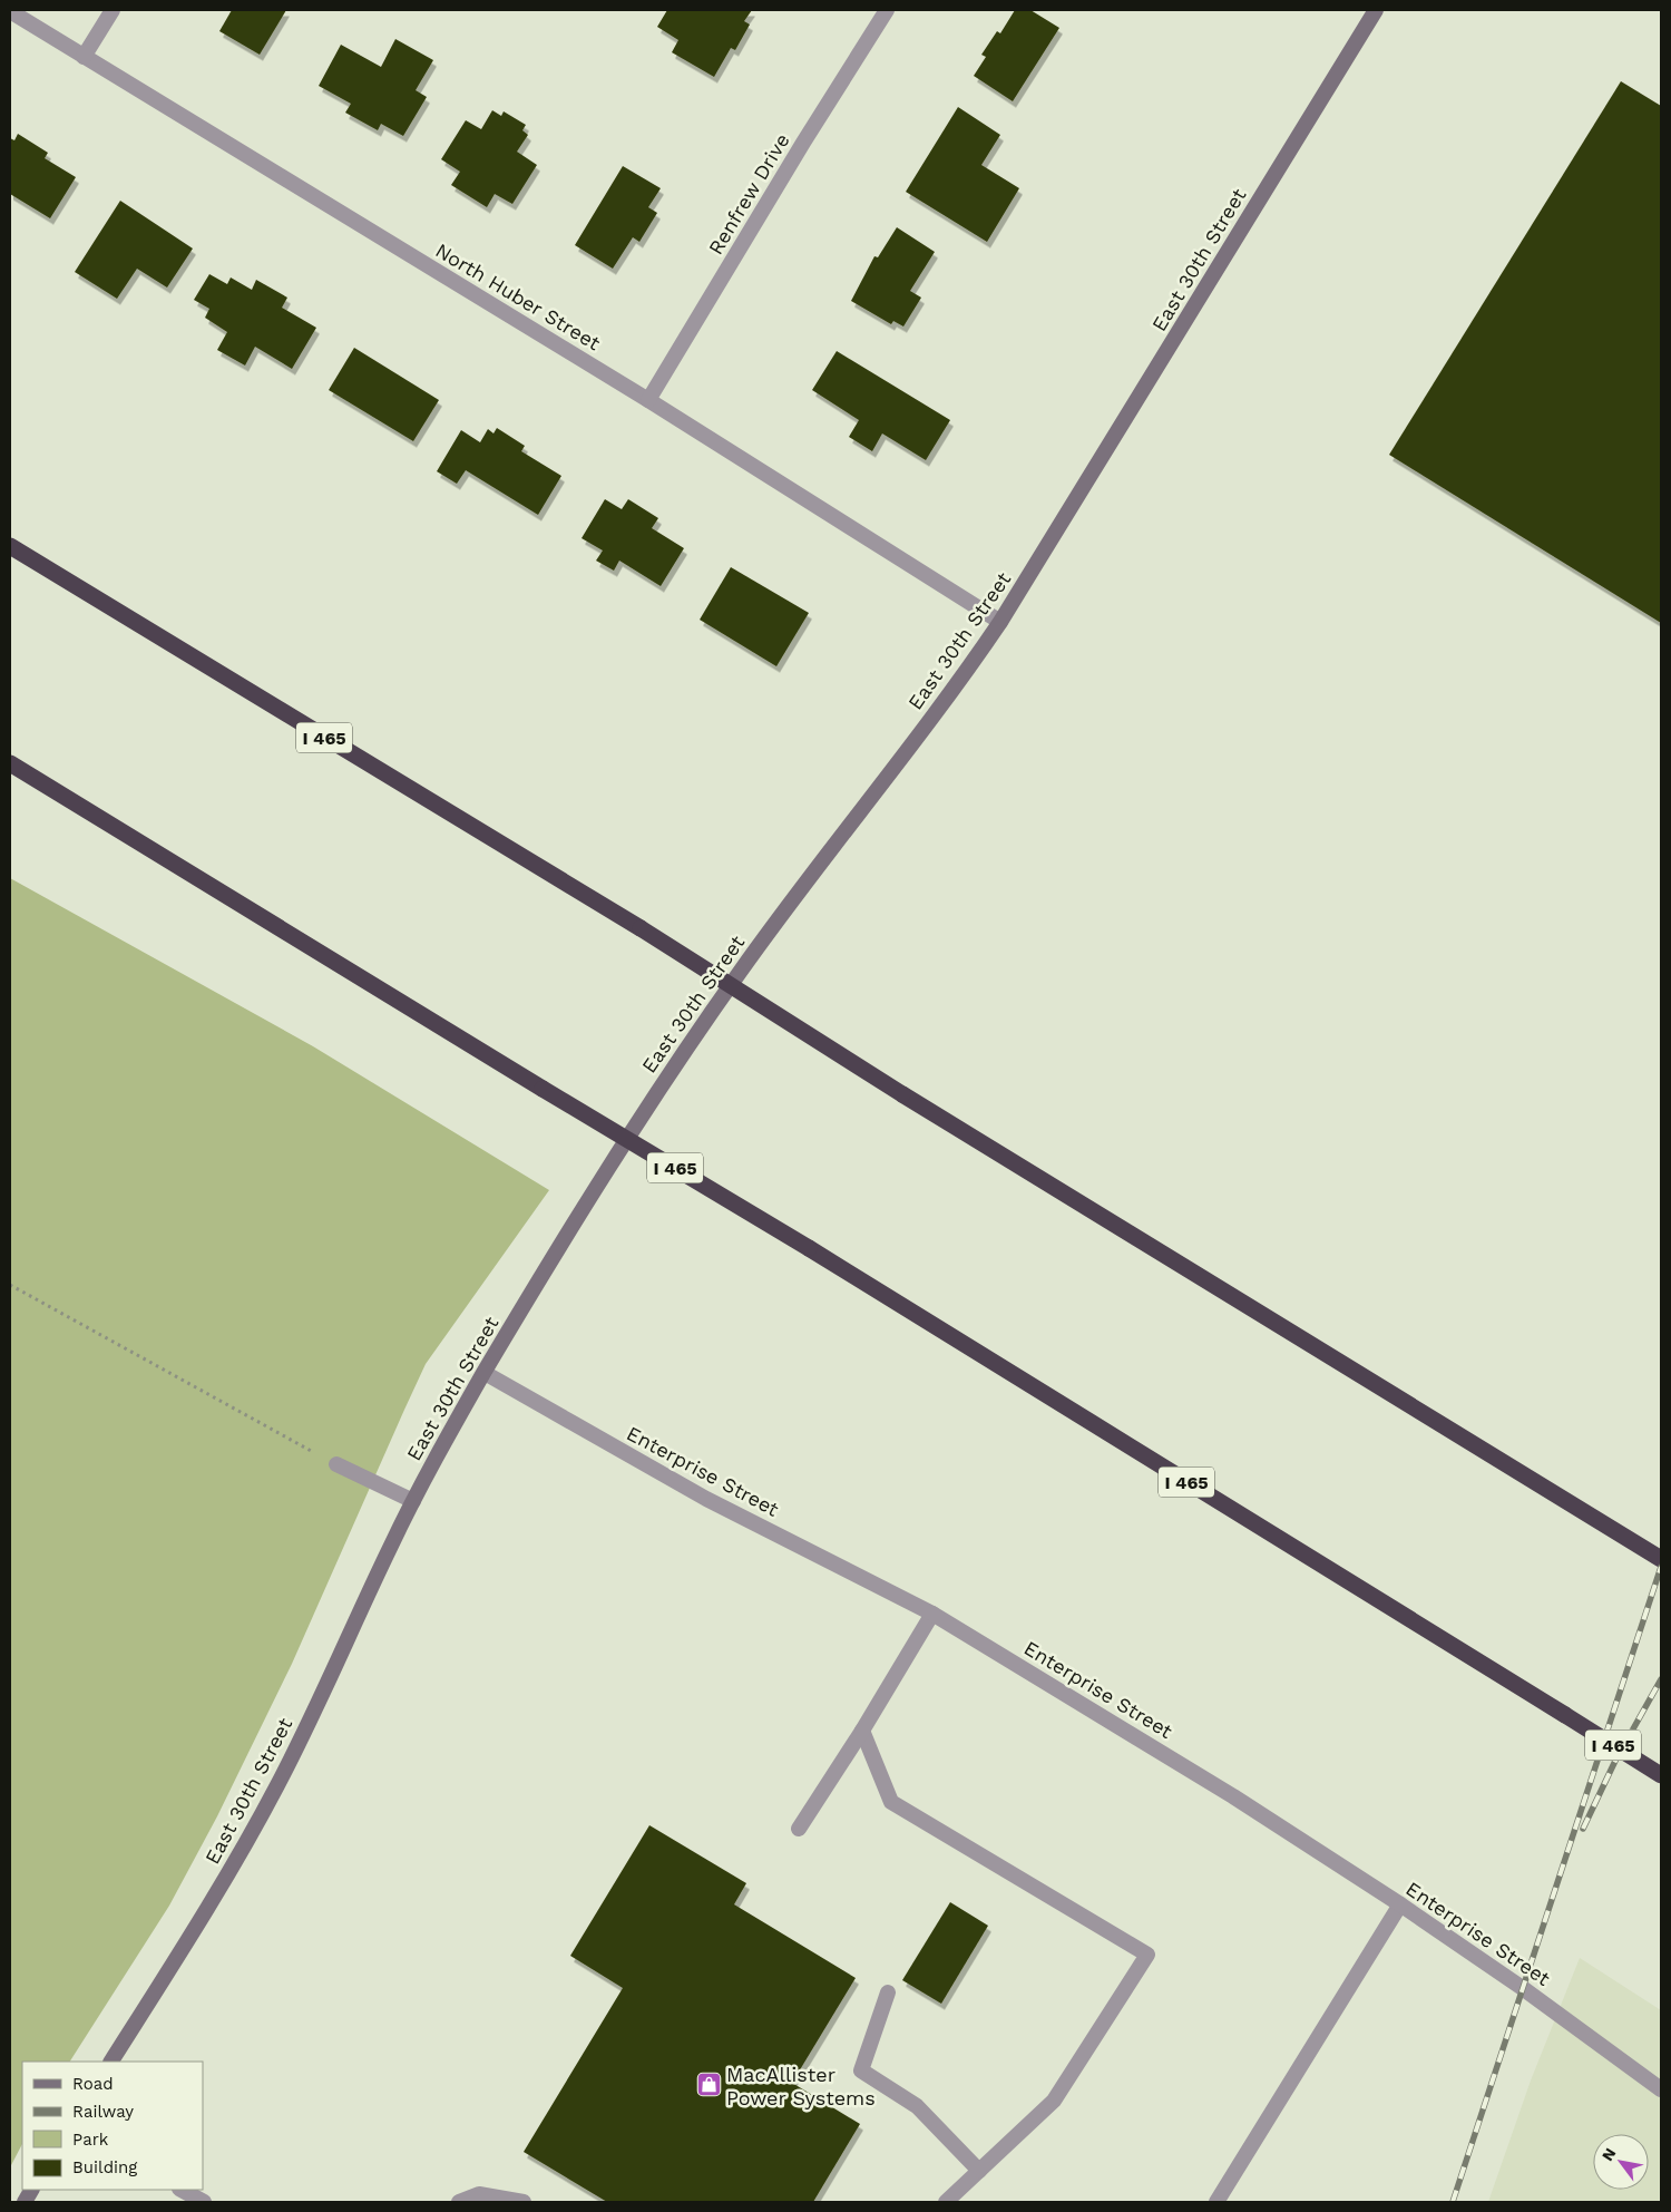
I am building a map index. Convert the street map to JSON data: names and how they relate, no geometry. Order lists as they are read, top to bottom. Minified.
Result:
{"streets":{"highway":["I 465"],"main road":["East 30th Street"],"street":["Renfrew Drive","North Huber Street","Enterprise Street"]},"crossings":[["Renfrew Drive","North Huber Street"],["East 30th Street","North Huber Street"],["East 30th Street","Enterprise Street"]],"places":{"shop":["MacAllister Power Systems"]},"legend":["Road","Railway","Park","Building"],"north":"top left"}
